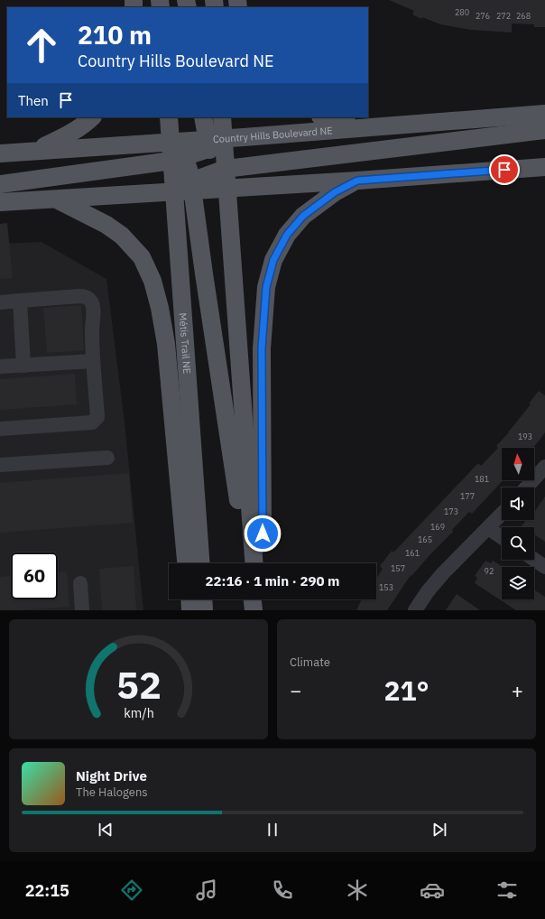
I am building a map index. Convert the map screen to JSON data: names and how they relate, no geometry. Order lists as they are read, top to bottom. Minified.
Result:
{"streets":{"main road":["Country Hills Boulevard NE","Métis Trail NE"]},"crossings":[["Country Hills Boulevard NE","Métis Trail NE"]],"house_numbers":["280","276","272","268","193","181","177","173","169","165","161","157","92","153"],"north":"top","page":{"turn":["210 m","Country Hills Boulevard NE"],"then":"Then","limit":"60","trip":"22:16 · 1 min · 290 m","tile":"Climate","heat":["−","21°","+"],"song":["Night Drive","The Halogens"],"tabs":"22:15","gauge":["52","km/h"]}}
